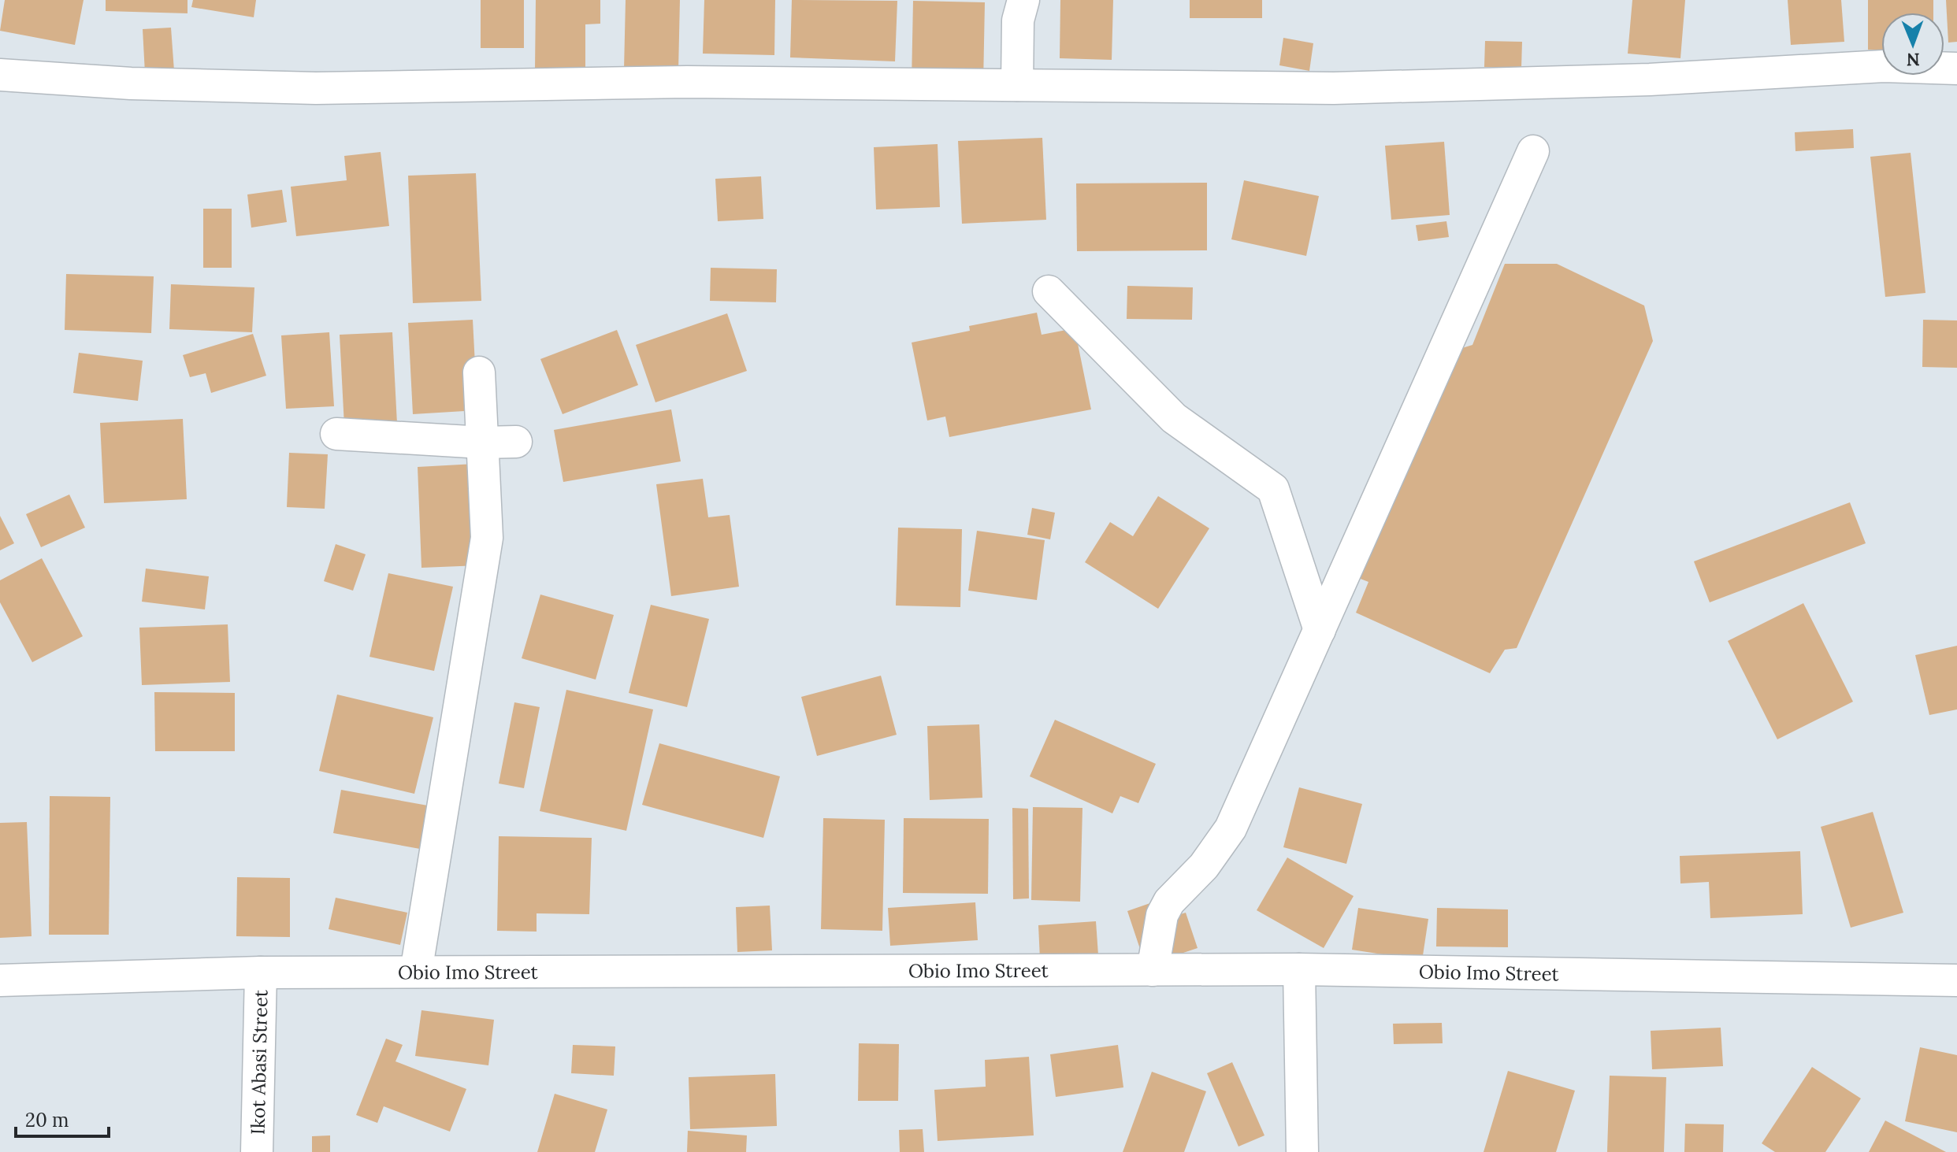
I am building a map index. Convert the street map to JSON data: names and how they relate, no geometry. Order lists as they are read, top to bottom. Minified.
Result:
{"streets":{"street":["Obio Imo Street","Ikot Abasi Street"]},"crossings":[["Obio Imo Street","Ikot Abasi Street"]],"scale_bar":"20 m","north":"bottom"}
